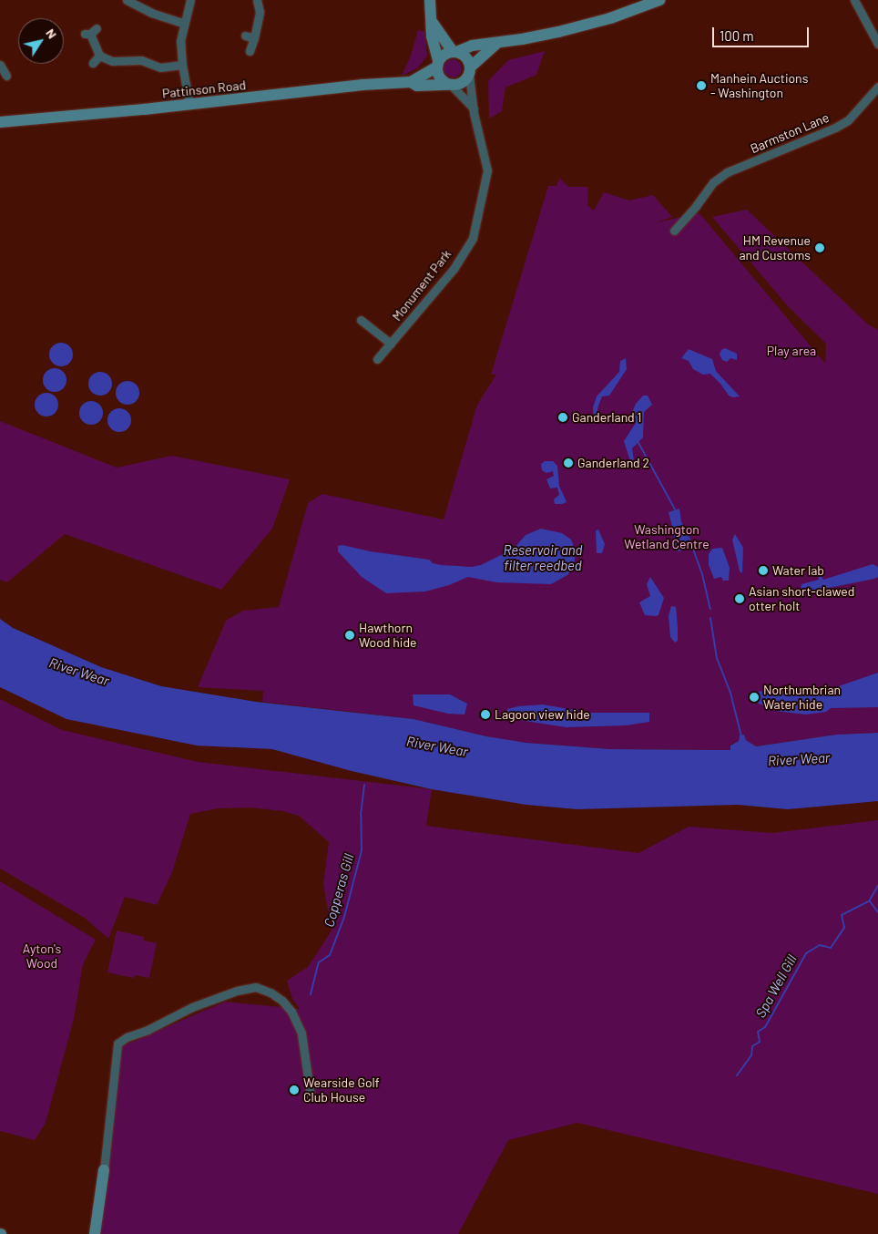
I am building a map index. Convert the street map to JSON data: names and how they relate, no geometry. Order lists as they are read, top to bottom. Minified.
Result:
{"streets":{"street":["Pattinson Road","Barmston Lane","Monument Park"]},"crossings":[["Pattinson Road","Monument Park"]],"water":["Reservoir and filter reedbed","River Wear","Copperas Gill","Spa Well Gill"],"parks":["Play area","Washington Wetland Centre","Ayton's Wood"],"places":["Manhein Auctions - Washington","HM Revenue and Customs","Ganderland 1","Ganderland 2","Water lab","Asian short-clawed otter holt","Hawthorn Wood hide","Northumbrian Water hide","Lagoon view hide","Wearside Golf Club House"],"scale_bar":"100 m","north":"top right"}
